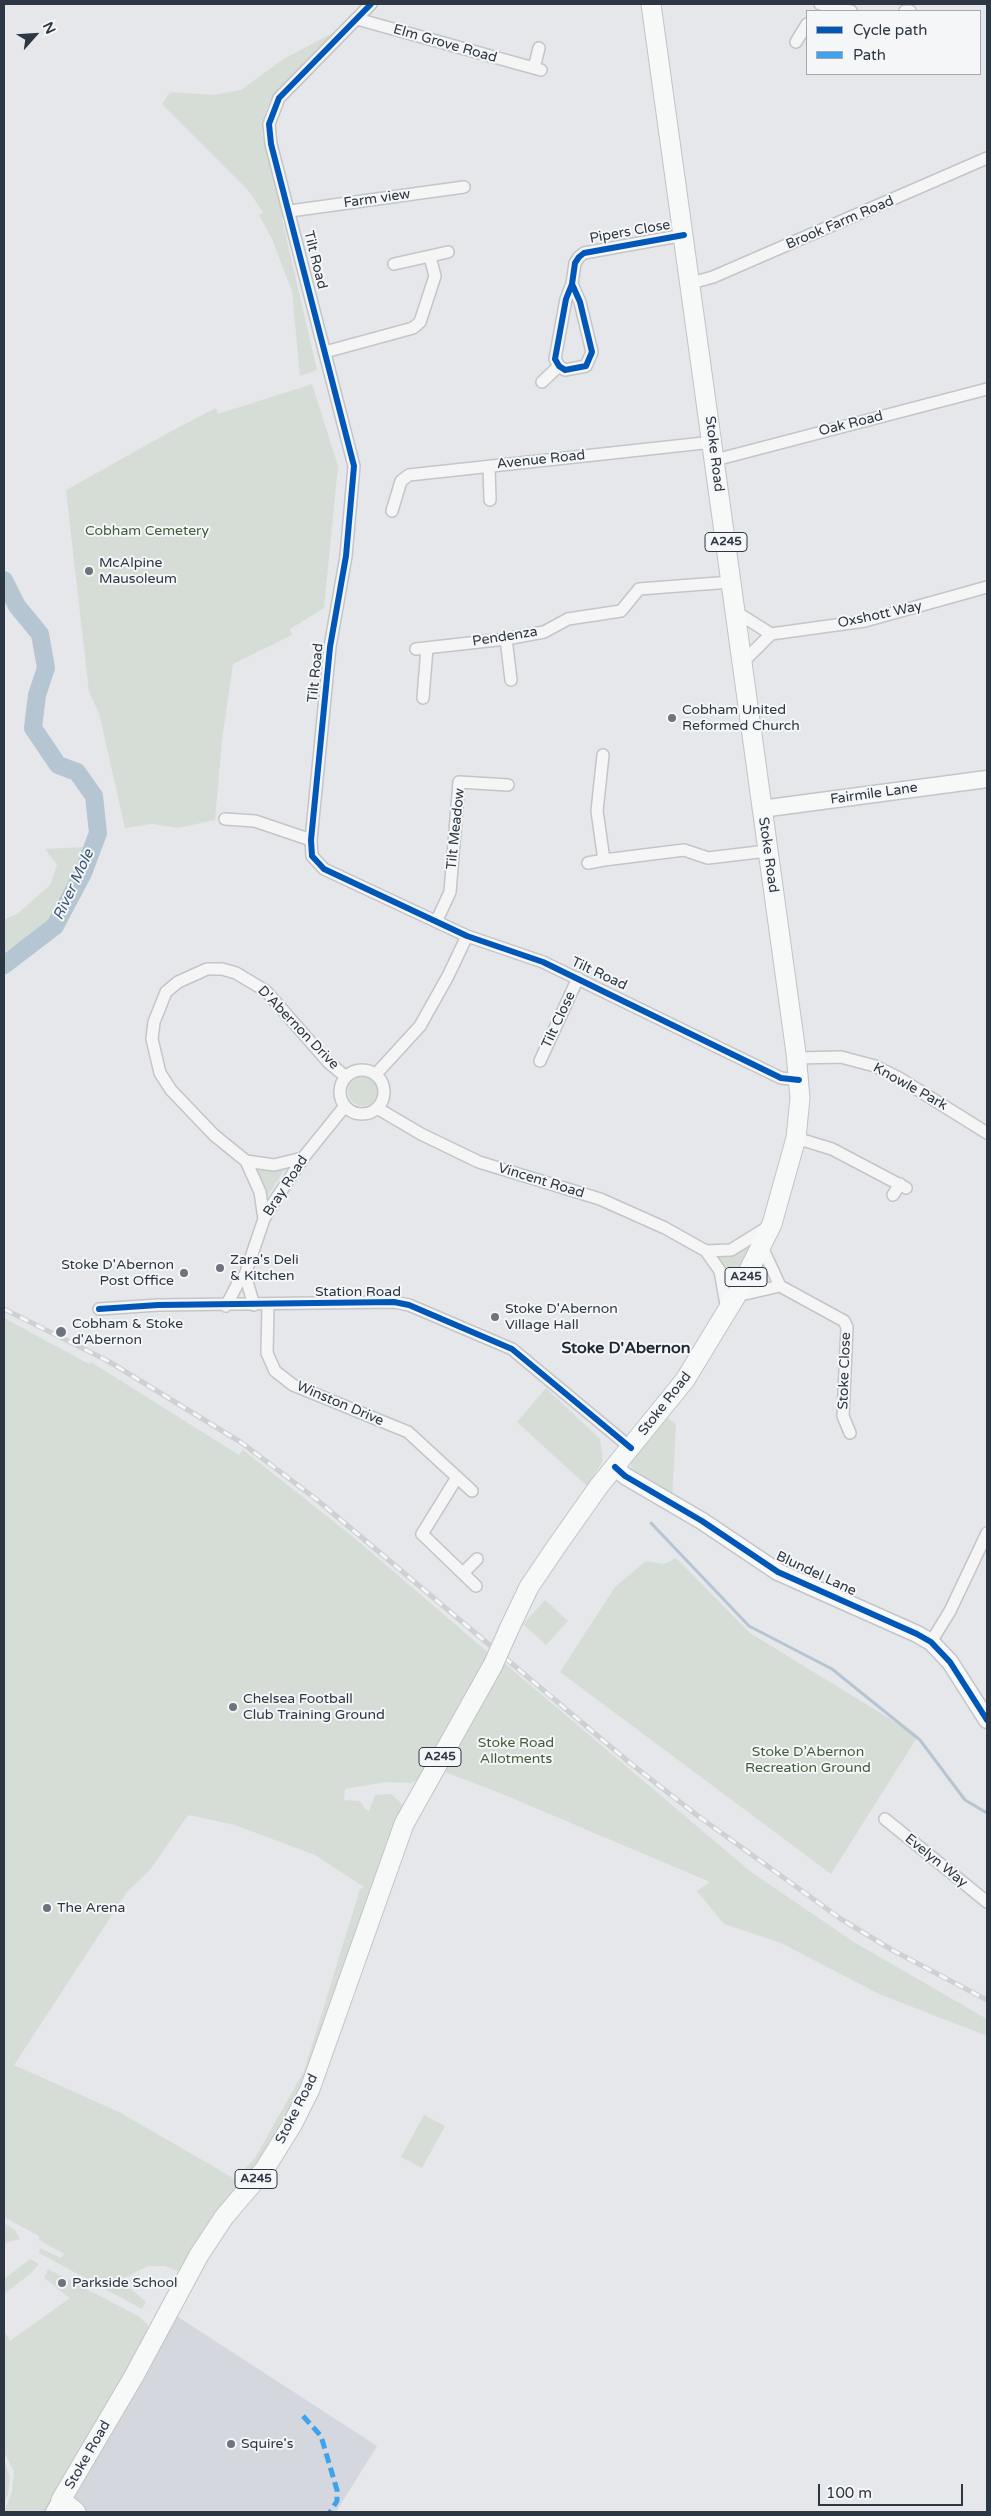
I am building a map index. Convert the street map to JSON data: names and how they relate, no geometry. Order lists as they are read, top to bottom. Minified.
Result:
{"streets":{"main road":["Stoke Road","A245"],"street":["Elm Grove Road","Farm view","Brook Farm Road","Pipers Close","Tilt Road","Oak Road","Avenue Road","Oxshott Way","Pendenza","Fairmile Lane","Tilt Meadow","Tilt Close","D'Abernon Drive","Knowle Park","Vincent Road","Bray Road","Station Road","Stoke Close","Winston Drive","Blundel Lane","Evelyn Way"]},"crossings":[["Elm Grove Road","Tilt Road"],["Farm view","Tilt Road"],["Brook Farm Road","Stoke Road"],["Pipers Close","Stoke Road"],["Tilt Road","Stoke Road"],["Tilt Road","Tilt Meadow"],["Tilt Road","Tilt Close"],["Oak Road","Stoke Road"],["Oak Road","Avenue Road"],["Stoke Road","Avenue Road"],["Stoke Road","A245"],["Stoke Road","Pendenza"],["Stoke Road","Fairmile Lane"],["Stoke Road","Knowle Park"],["Stoke Road","Vincent Road"],["Stoke Road","Station Road"],["Stoke Road","Blundel Lane"],["D'Abernon Drive","Vincent Road"],["D'Abernon Drive","Bray Road"],["Vincent Road","Bray Road"],["Bray Road","Station Road"],["Station Road","Winston Drive"]],"districts":["Stoke D'Abernon"],"water":["River Mole"],"parks":["Cobham Cemetery","Stoke Road Allotments","Stoke D’Abernon Recreation Ground"],"places":["McAlpine Mausoleum","Cobham United Reformed Church","Zara's Deli & Kitchen","Stoke D'Abernon Post Office","Stoke D'Abernon Village Hall","Cobham & Stoke d'Abernon","Chelsea Football Club Training Ground","The Arena","Parkside School","Squire's"],"legend":["Cycle path","Path"],"scale_bar":"100 m","north":"top right"}
